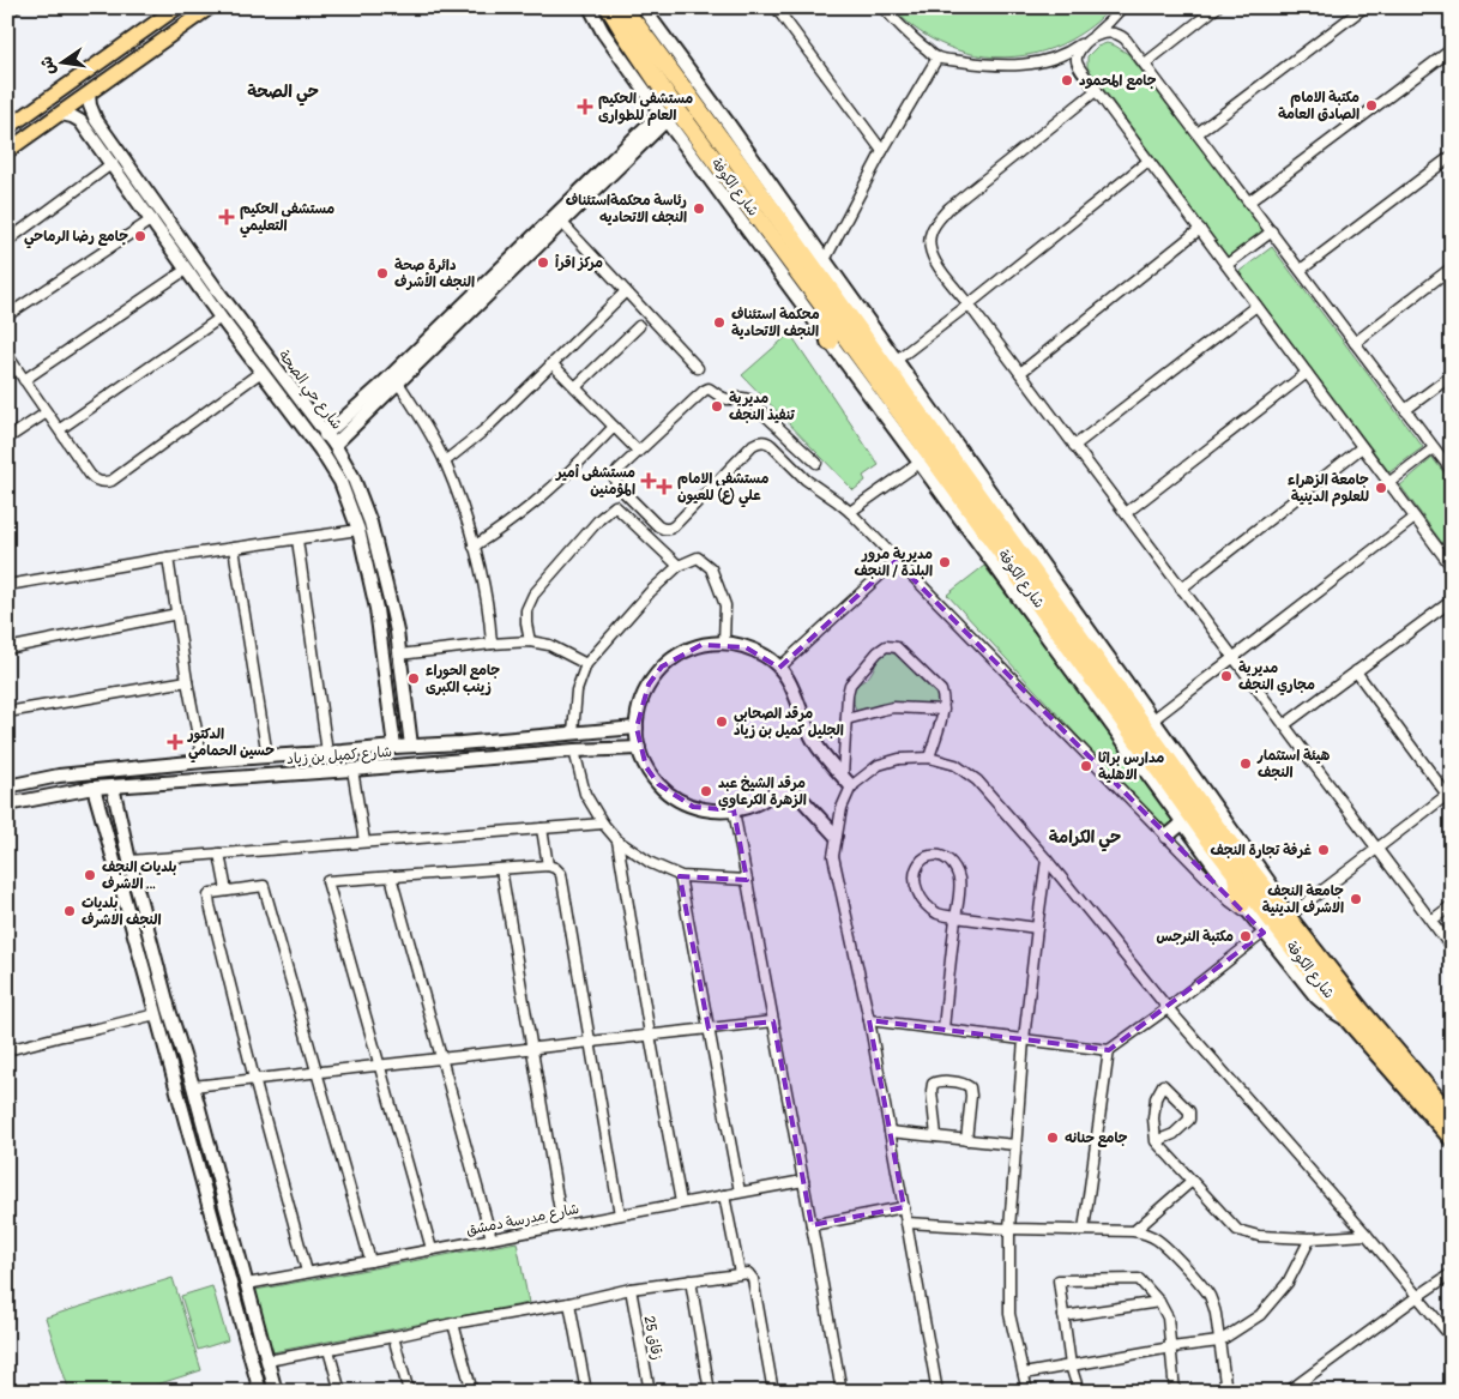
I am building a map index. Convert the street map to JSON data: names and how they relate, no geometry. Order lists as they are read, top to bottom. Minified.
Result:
{"streets":{"highway":["شارع الكوفة"],"main road":["شارع حي الصحة","شارع كميل بن زياد"],"street":["شارع مدرسة دمشق","زقاق 25"]},"crossings":[["شارع حي الصحة","شارع كميل بن زياد"]],"districts":["حي الصحة","حي الكرامة"],"places":{"other":["جامع المحمود","مكتبة الامام الصادق العامة","رئاسة محكمةاستئناف النجف الاتحاديه","جامع رضا الرماحي","مركز اقرأ","دائرة صحة النجف الأشرف","محكمة استئناف النجف الاتحادية","مديرية تنفيذ النجف","جامعة الزهراء للعلوم الدينية","مديرية مرور البلدة / النجف","مديرية مجاري النجف","جامع الحوراء زينب الكبرى","مرقد الصحابي الجليل كميل بن زياد","هيئة استثمار النجف","مدارس براثا الاهلية","مرقد الشيخ عبد الزهرة الكرعاوي","غرفة تجارة النجف","بلديات النجف الاشرف ...","جامعة النجف الاشرف الدينية","بلديات النجف الاشرف","مكتبة النرجس","جامع حنانه"],"health":["مستشفى الحكيم العام للطوارى","مستشفى الحكيم التعليمي","مستشفى أمير المؤمنين","مستشفى الامام علي (ع) للعيون","الدكتور حسين الحمامي"]},"north":"left"}
